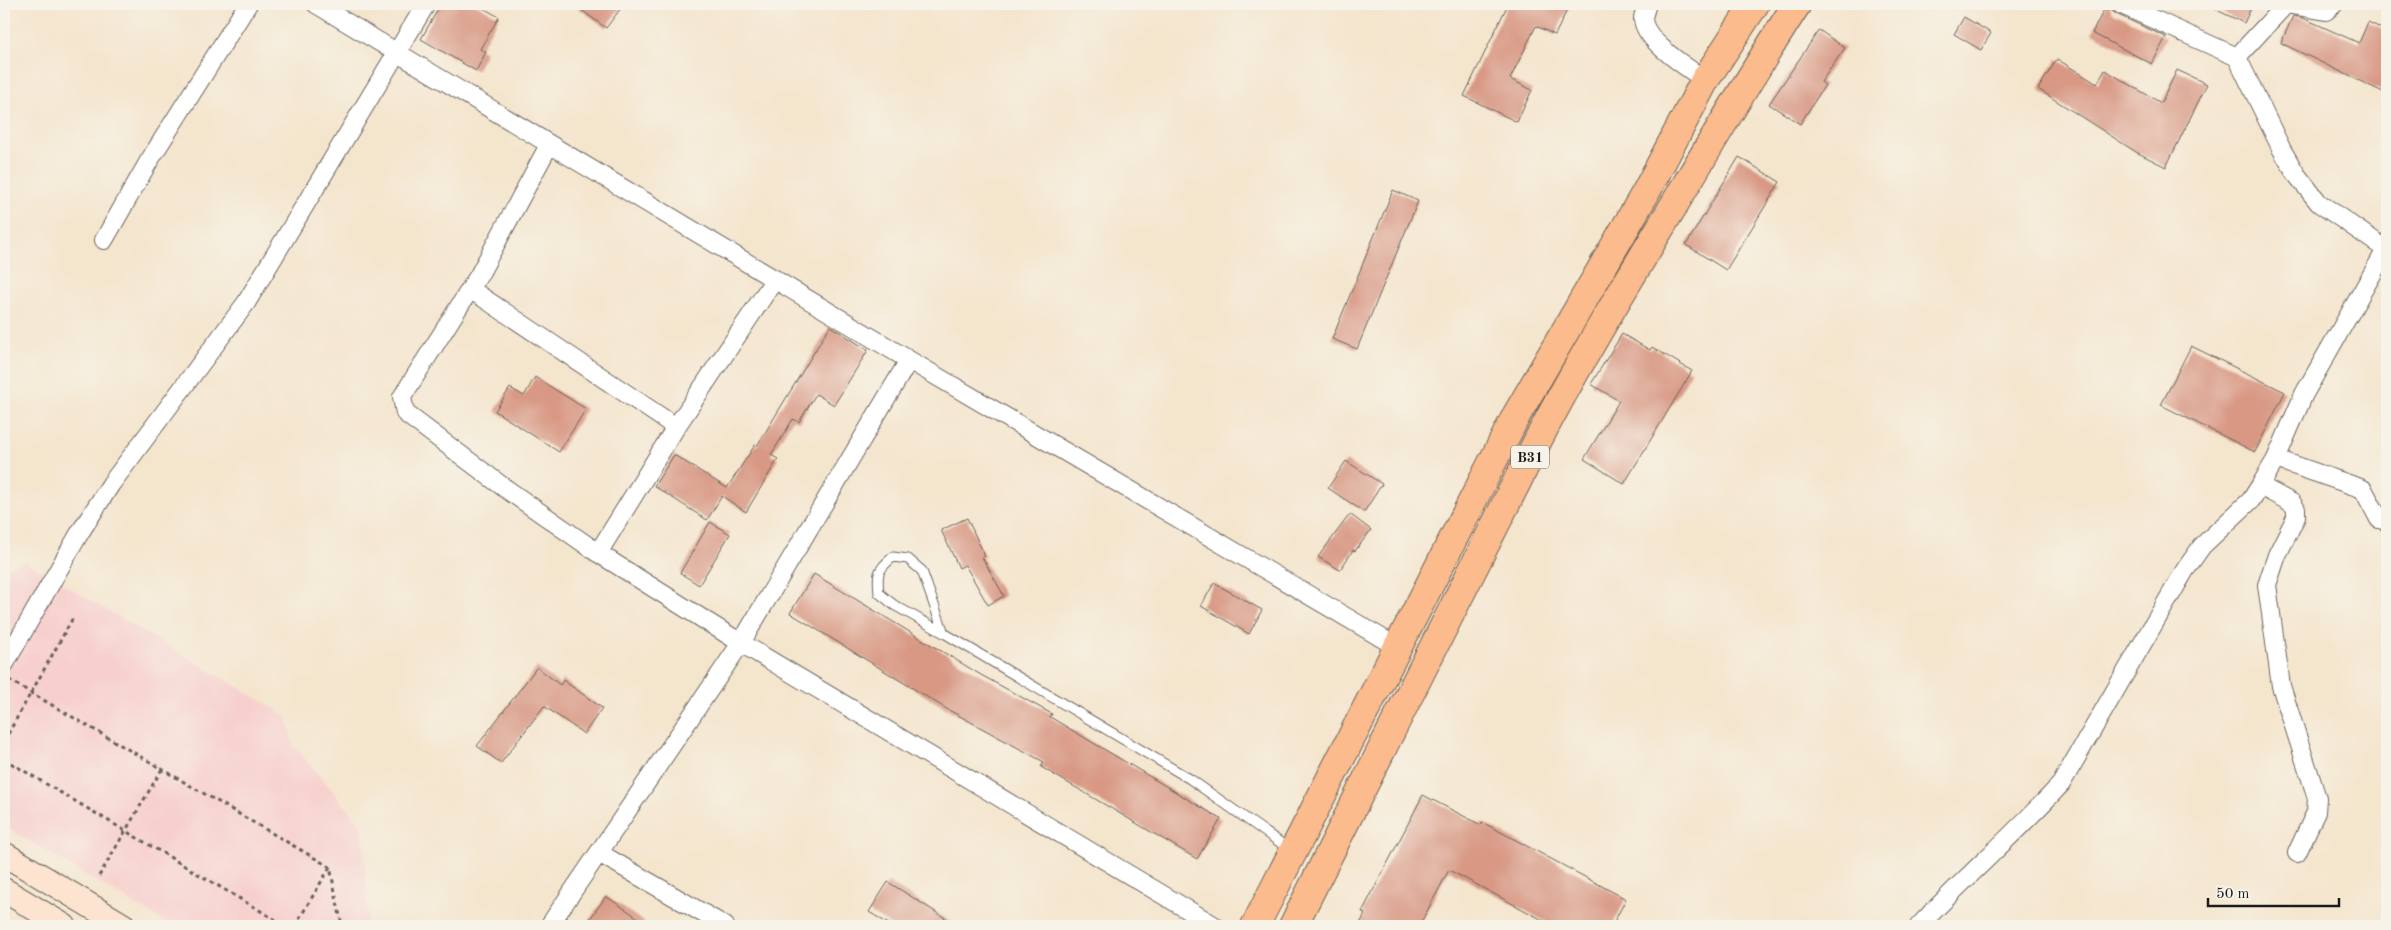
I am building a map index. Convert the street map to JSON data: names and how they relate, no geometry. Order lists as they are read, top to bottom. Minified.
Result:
{"streets":{"main road":["B31"]},"scale_bar":"50 m"}
